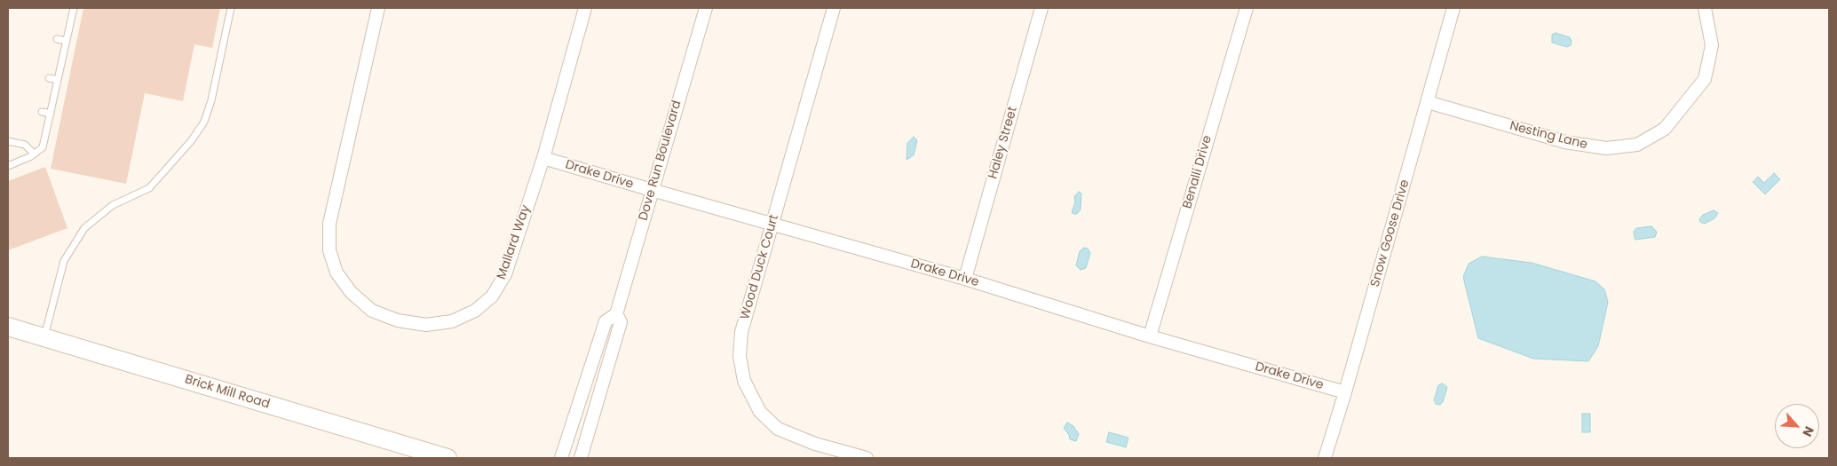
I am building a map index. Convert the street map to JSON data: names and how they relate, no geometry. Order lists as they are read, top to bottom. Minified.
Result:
{"streets":{"street":["Nesting Lane","Haley Street","Dove Run Boulevard","Benalli Drive","Drake Drive","Snow Goose Drive","Mallard Way","Wood Duck Court","Brick Mill Road"]},"crossings":[["Nesting Lane","Snow Goose Drive"],["Haley Street","Drake Drive"],["Dove Run Boulevard","Drake Drive"],["Benalli Drive","Drake Drive"],["Drake Drive","Snow Goose Drive"],["Drake Drive","Mallard Way"],["Drake Drive","Wood Duck Court"]],"north":"bottom right"}
